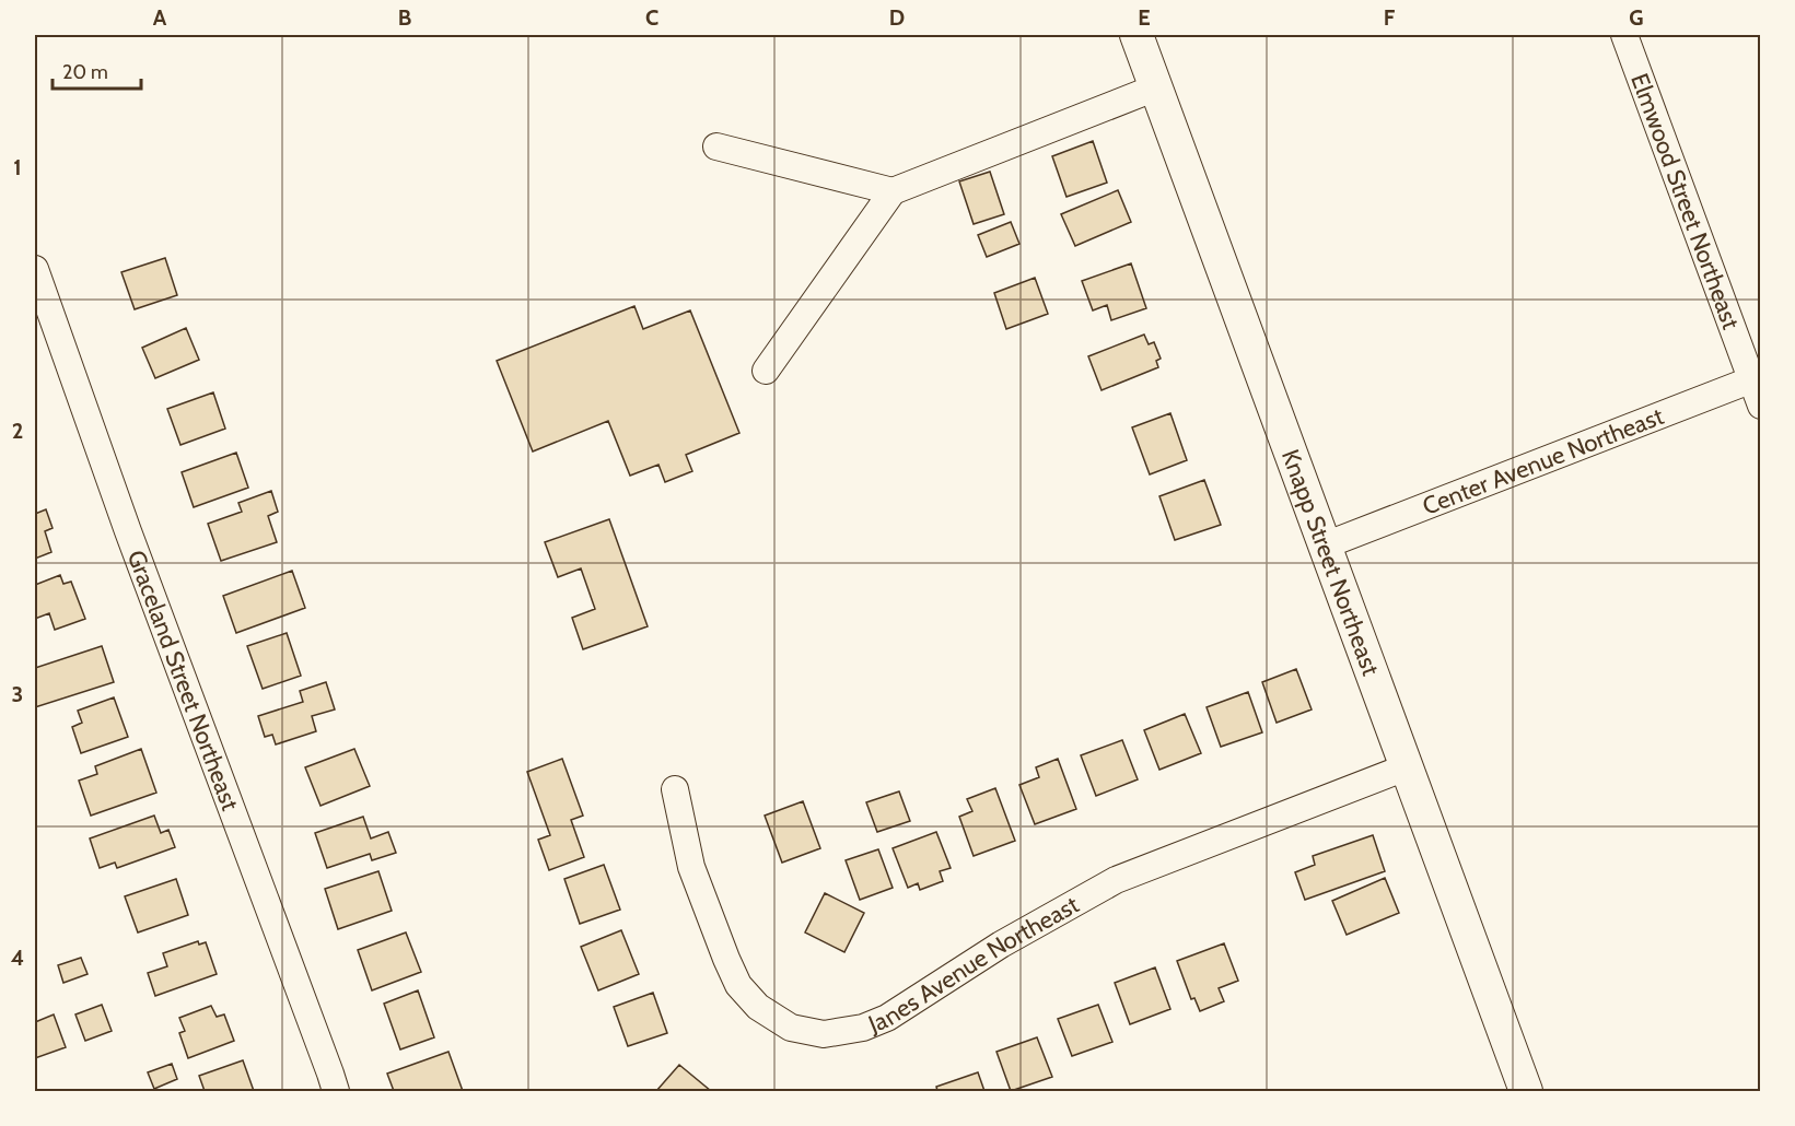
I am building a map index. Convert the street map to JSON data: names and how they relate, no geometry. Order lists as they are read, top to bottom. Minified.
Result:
{"streets":{"street":["Elmwood Street Northeast","Center Avenue Northeast","Knapp Street Northeast","Graceland Street Northeast","Janes Avenue Northeast"]},"crossings":[["Elmwood Street Northeast","Center Avenue Northeast"],["Center Avenue Northeast","Knapp Street Northeast"],["Knapp Street Northeast","Janes Avenue Northeast"]],"scale_bar":"20 m","grid":{"columns":["A","B","C","D","E","F","G"],"rows":["1","2","3","4"]}}
